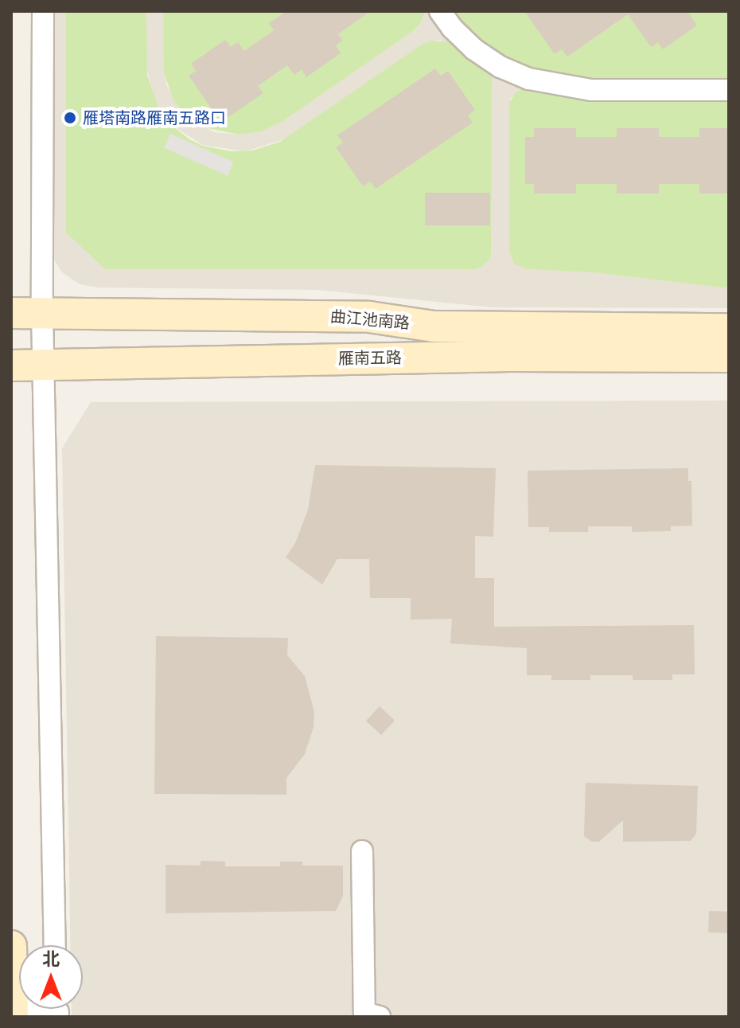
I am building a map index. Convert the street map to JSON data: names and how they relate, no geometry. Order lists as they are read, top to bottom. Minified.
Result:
{"streets":{"main road":["曲江池南路","雁南五路"]},"places":["雁塔南路雁南五路口"],"north":"top"}
